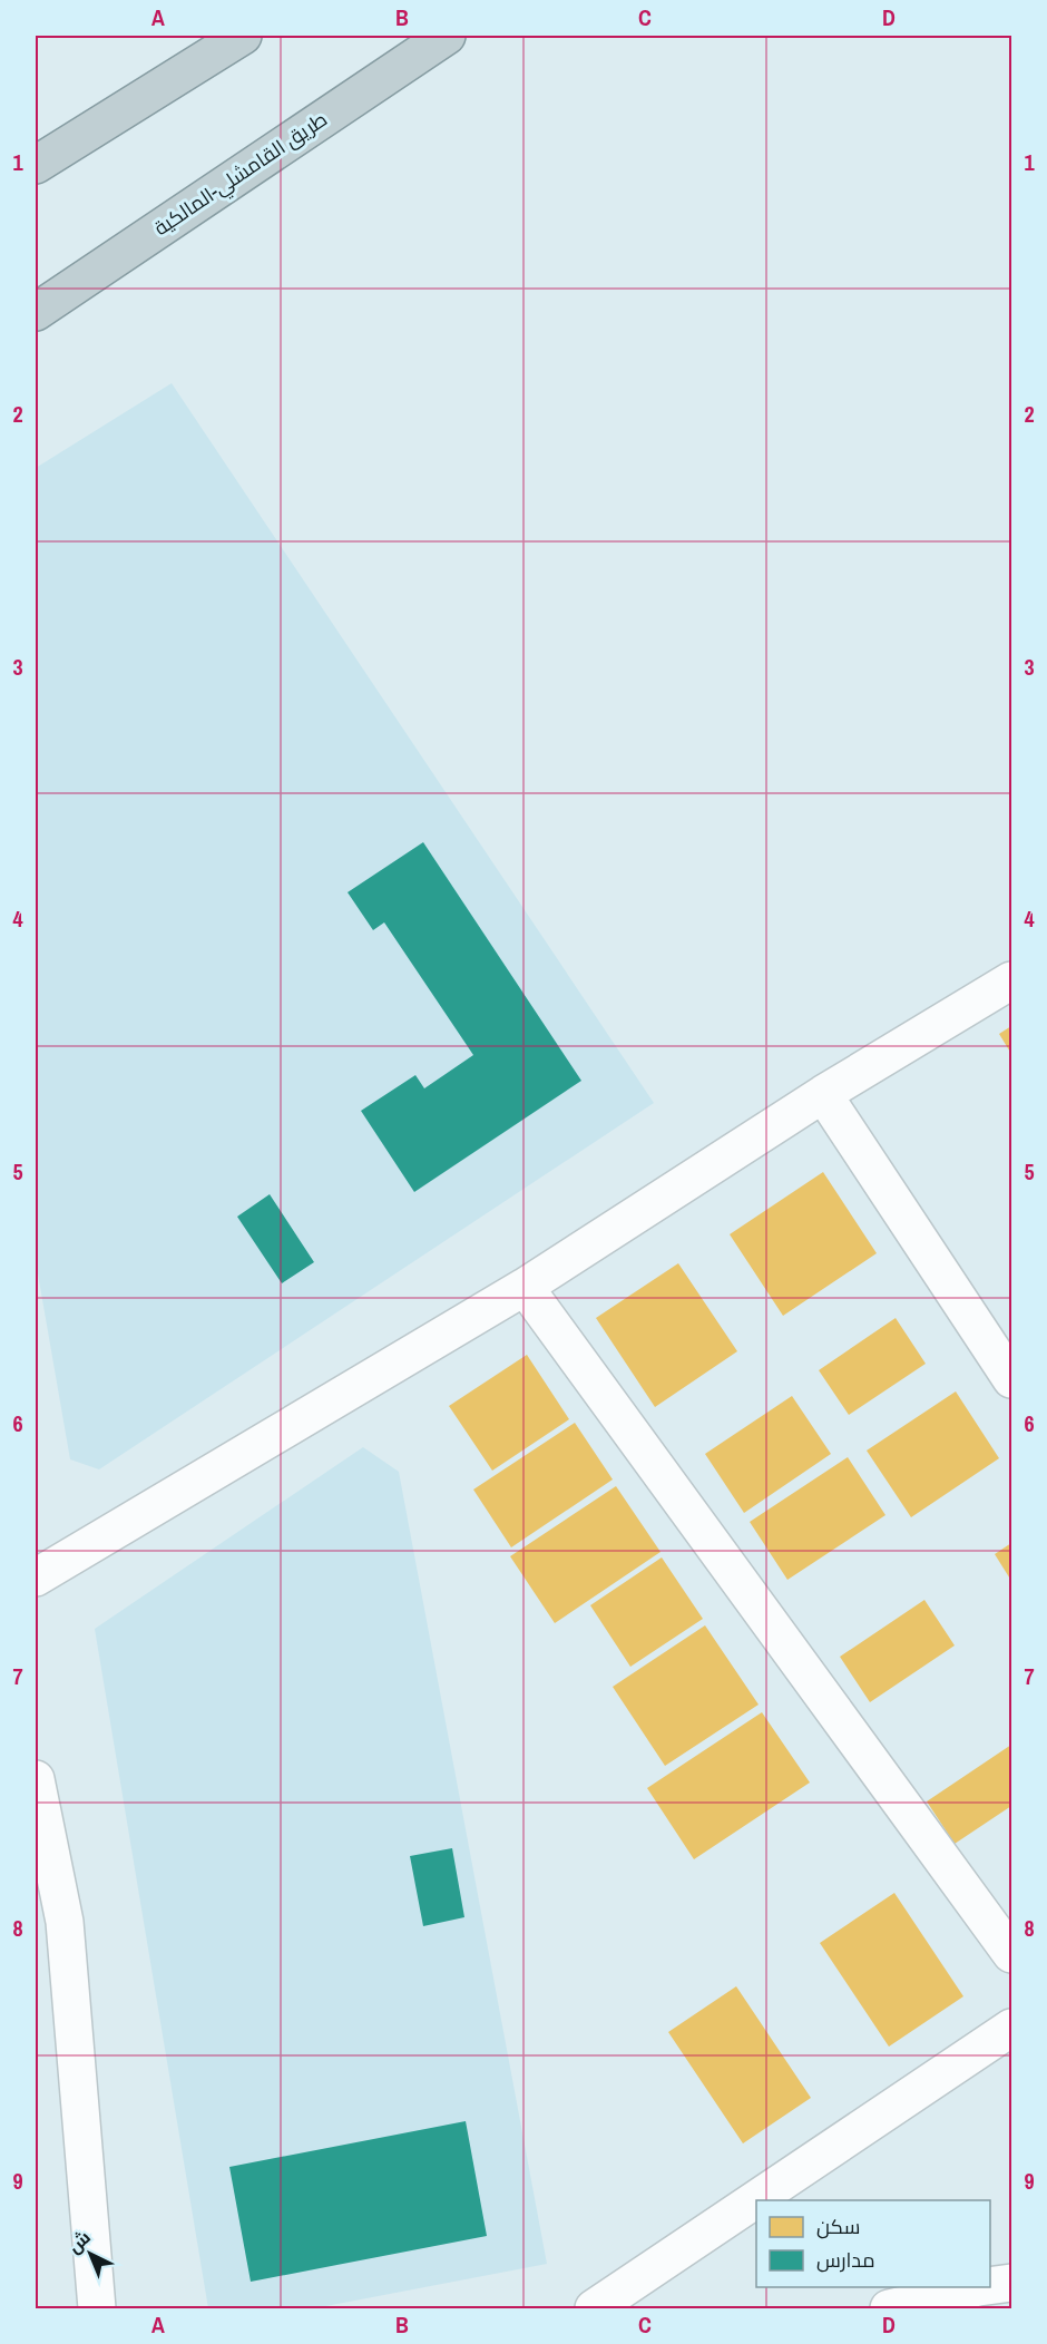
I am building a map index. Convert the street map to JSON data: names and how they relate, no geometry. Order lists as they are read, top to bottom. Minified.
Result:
{"streets":{"highway":["طريق القامشلي-المالكية"]},"legend":["سكن","مدارس"],"north":"top left","grid":{"columns":["A","B","C","D"],"rows":["1","2","3","4","5","6","7","8","9"]}}
